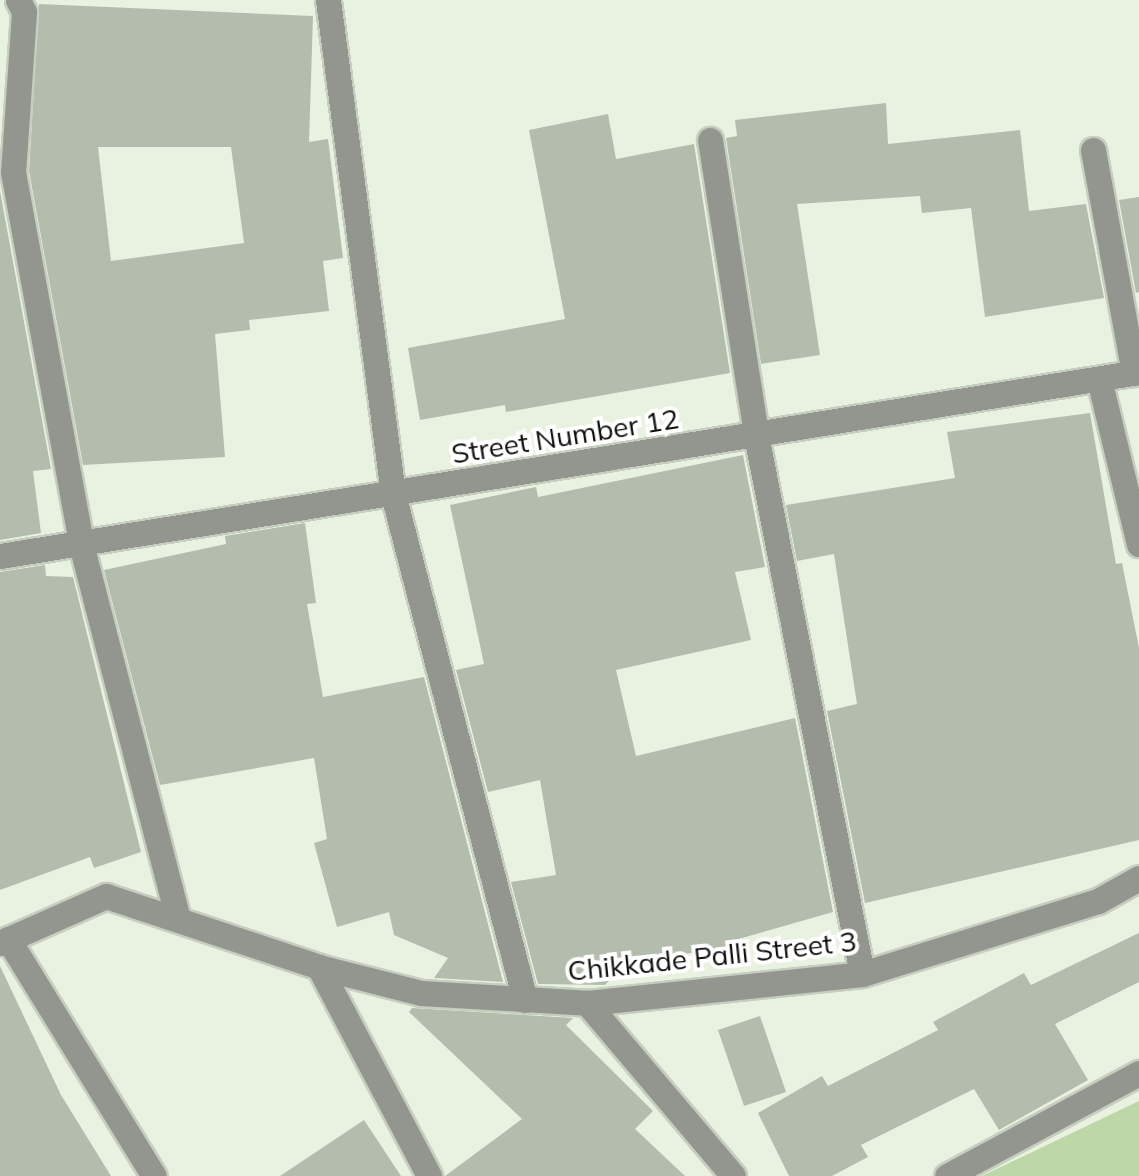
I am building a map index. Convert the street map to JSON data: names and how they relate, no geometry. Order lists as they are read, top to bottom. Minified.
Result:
{"streets":{"street":["Street Number 12","Chikkade Palli Street 3"]}}
